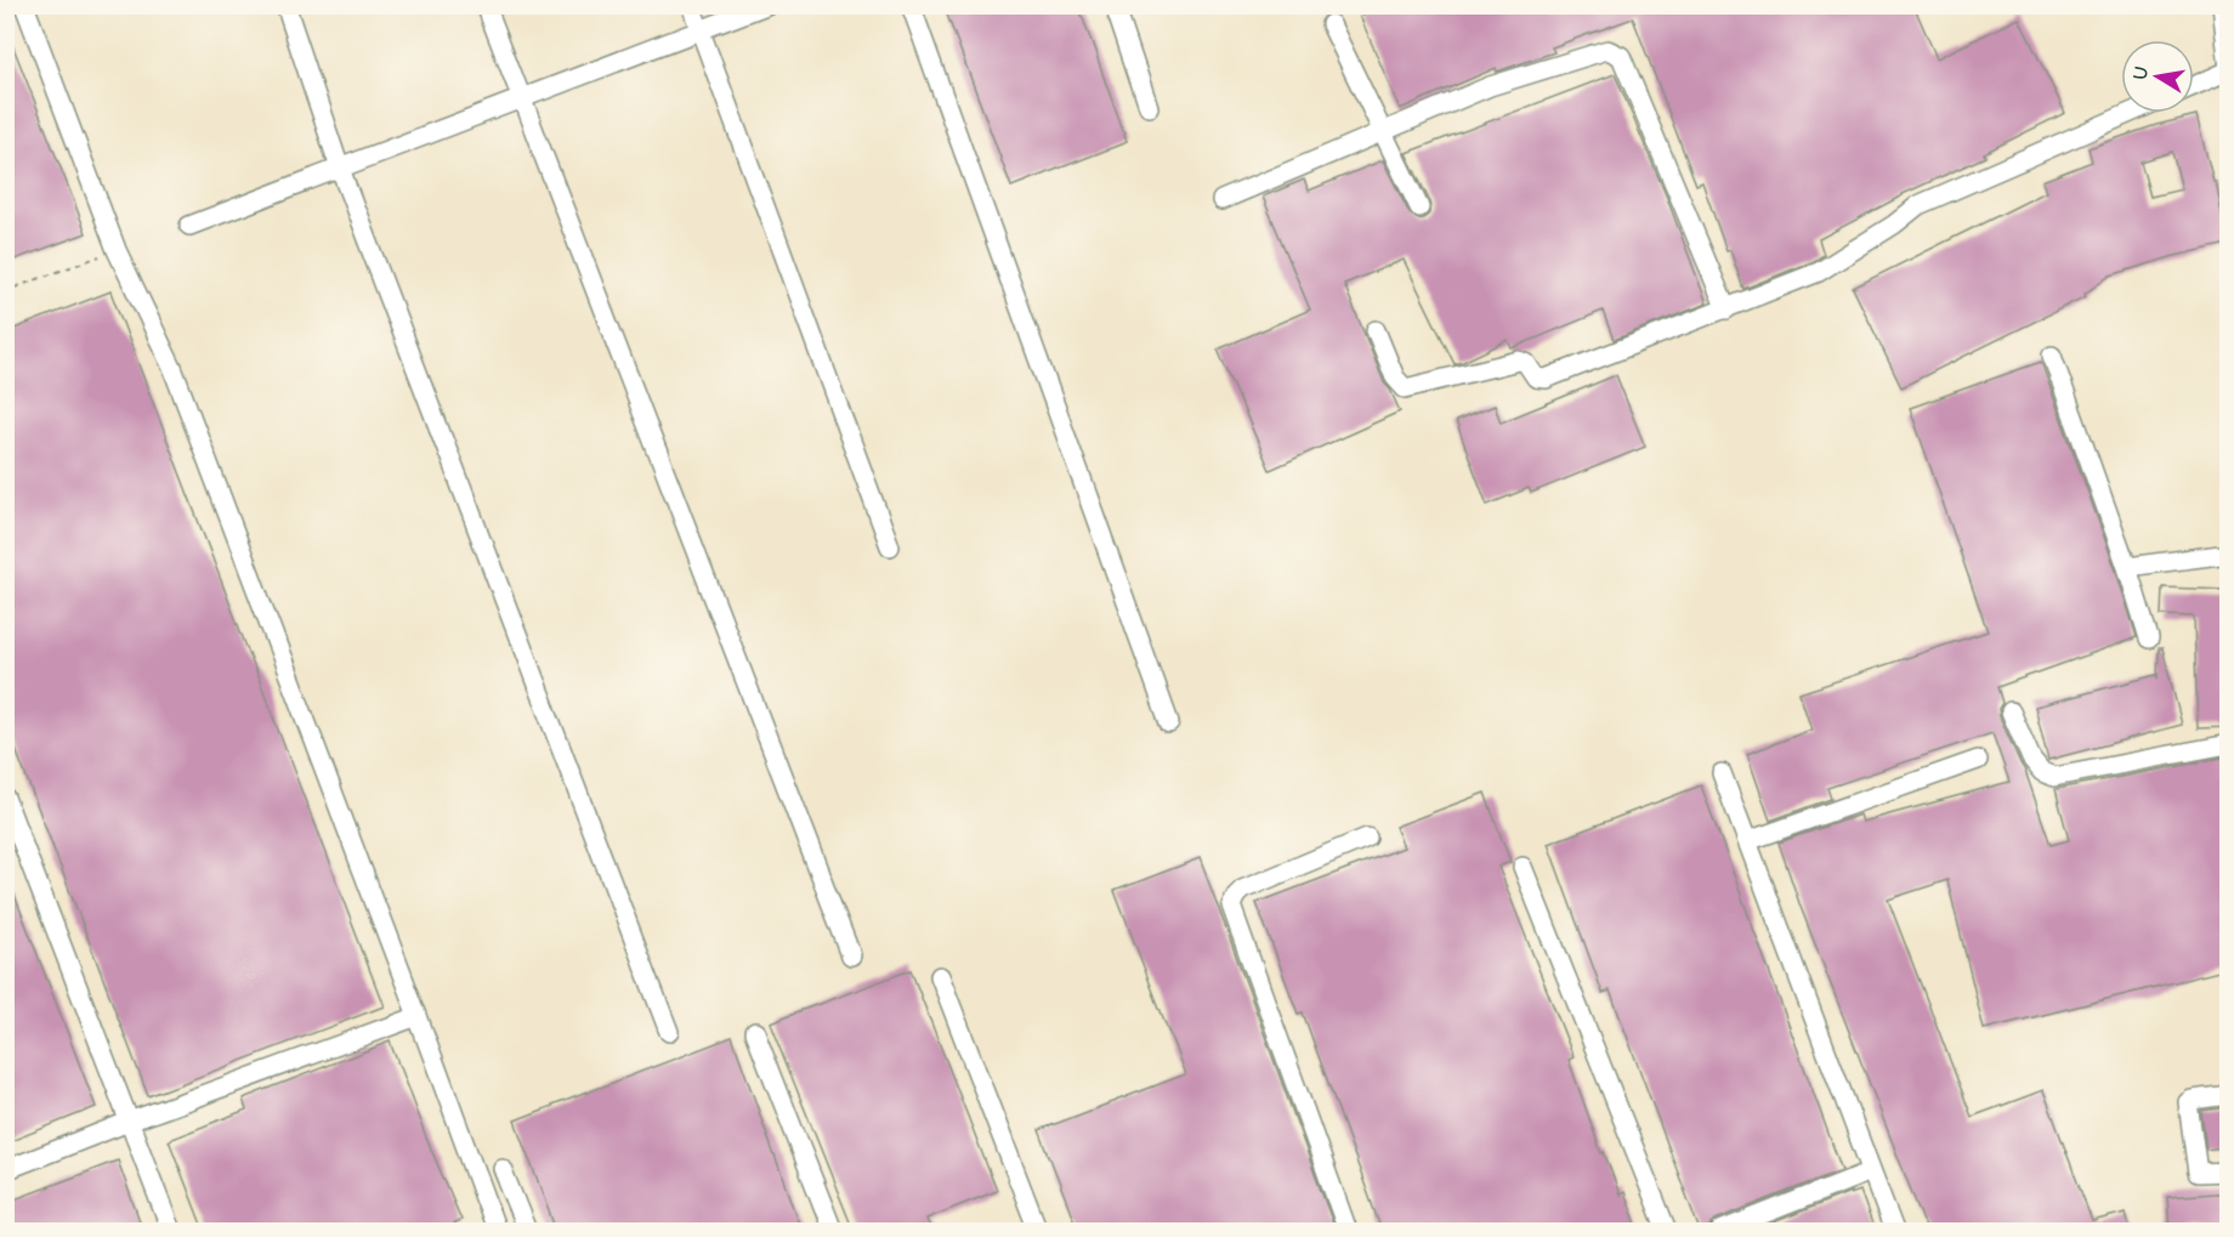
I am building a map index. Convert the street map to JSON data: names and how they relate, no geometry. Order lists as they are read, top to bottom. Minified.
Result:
{"north":"left"}
